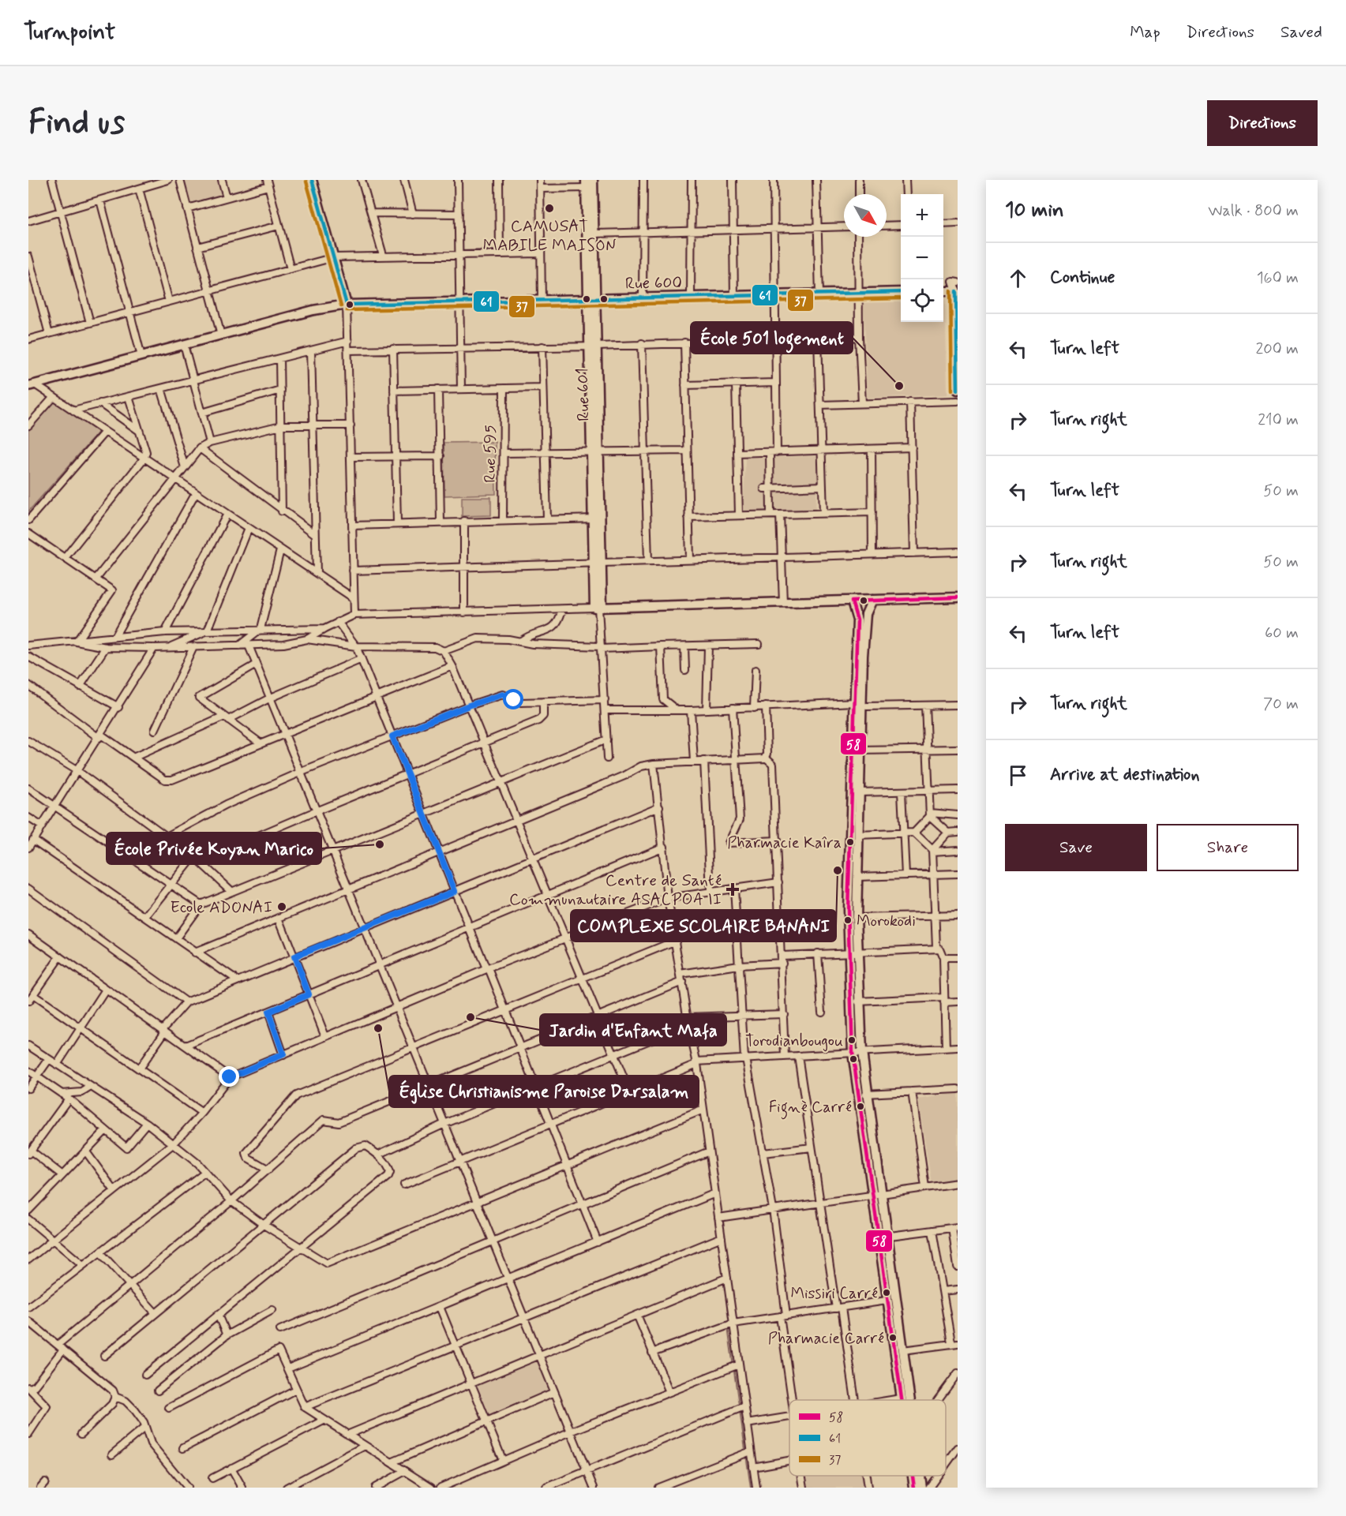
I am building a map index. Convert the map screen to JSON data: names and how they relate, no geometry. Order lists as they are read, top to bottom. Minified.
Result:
{"streets":{"street":["Rue 600","Rue 601","Rue 595"]},"crossings":[["Rue 600","Rue 601"]],"places":{"other":["CAMUSAT MABILE MAISON","École 501 logement","Pharmacie Kaîra","École Privée Koyan Marico","COMPLEXE SCOLAIRE BANANI","Ecole ADONAI","Morokodi","Jardin d'Enfant Mafa","Église Christianisme Paroise Darsalam","Torodianbougou","Fignè Carré","Missiri Carré","Pharmacie Carré"],"health":["Centre de Santé Communautaire ASACPOA II"]},"lines":["transit line 61","transit line 37","transit line 58"],"legend":["58","61","37"],"north":"bottom right","page":{"header":"Turnpoint","nav":["Map","Directions","Saved"],"buttons":["Directions",["Save","Share"]],"title":"Find us","heading":["10 min","Walk · 800 m"],"map_buttons":["+","−"],"list":[["Continue","160 m"],["Turn left","200 m"],["Turn right","210 m"],["Turn left","50 m"],["Turn right","50 m"],["Turn left","60 m"],["Turn right","70 m"],"Arrive at destination"]}}
